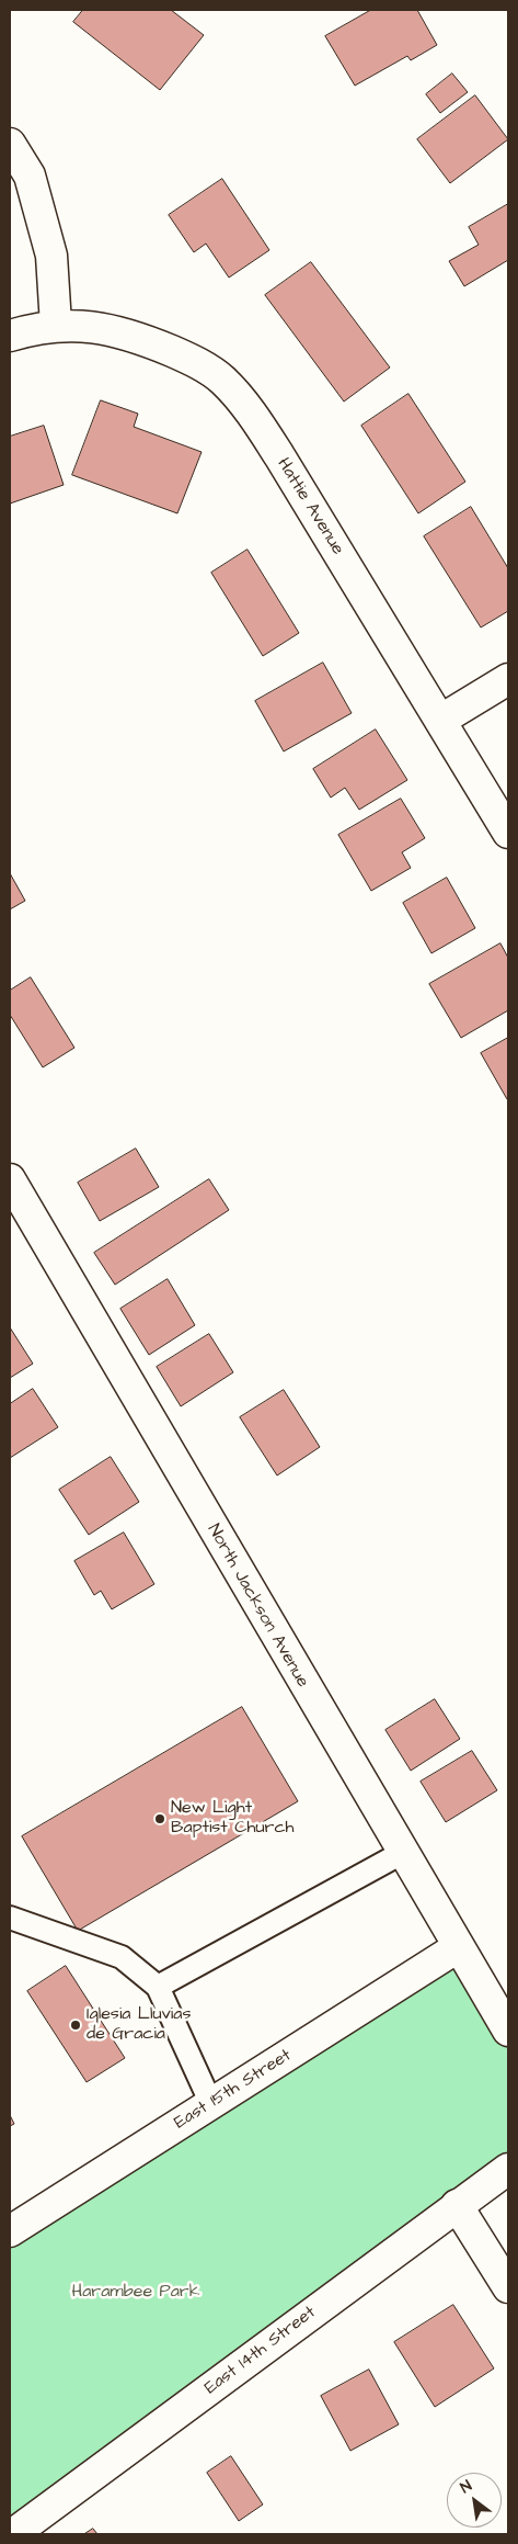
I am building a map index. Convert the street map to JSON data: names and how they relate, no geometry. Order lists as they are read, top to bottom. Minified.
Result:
{"streets":{"street":["Hattie Avenue","North Jackson Avenue","East 15th Street","East 14th Street"]},"crossings":[["North Jackson Avenue","East 15th Street"]],"parks":["Harambee Park"],"places":["New Light Baptist Church","Iglesia Lluvias de Gracia"],"north":"top left"}
